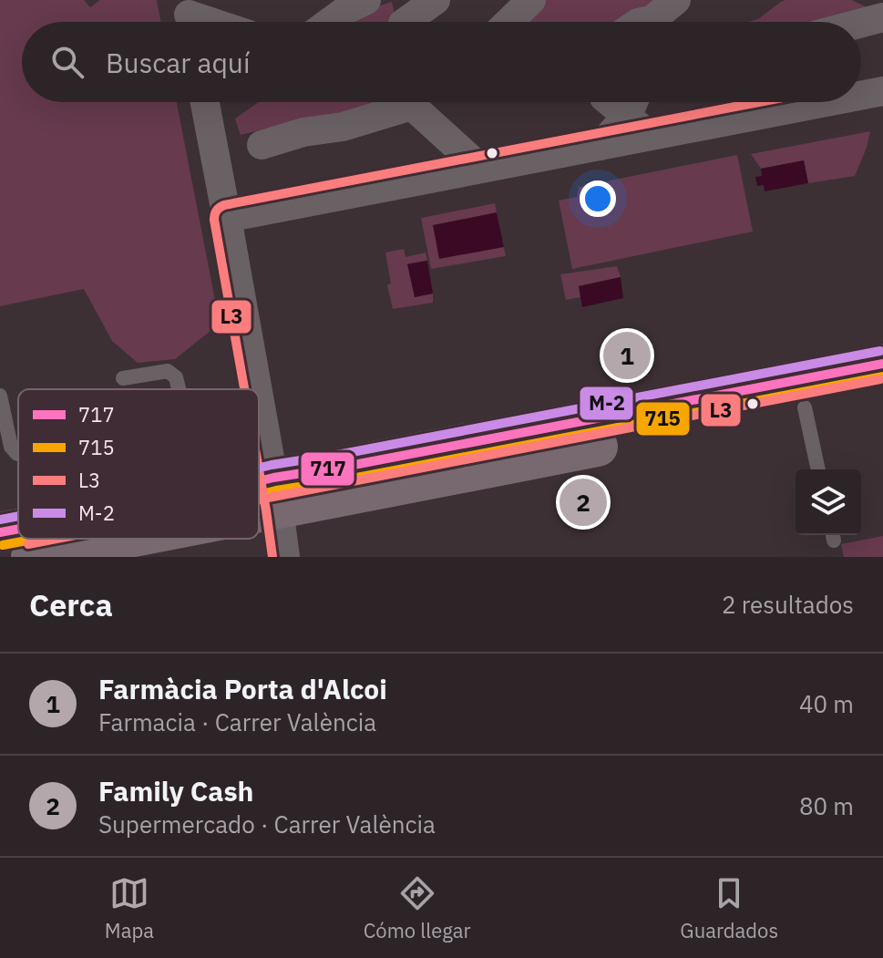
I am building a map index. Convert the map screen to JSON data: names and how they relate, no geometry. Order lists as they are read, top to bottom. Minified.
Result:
{"lines":["transit line L3","transit line M-2","transit line 717","transit line 715"],"legend":["717","715","L3","M-2"],"page":{"search":"Buscar aquí","pins":["1","2"],"heading":["Cerca","2 resultados"],"list":[{"mark":"1","name":"Farmàcia Porta d'Alcoi","note":"Farmacia · Carrer València","value":"40 m"},{"mark":"2","name":"Family Cash","note":"Supermercado · Carrer València","value":"80 m"}],"nav":["Mapa","Cómo llegar","Guardados"]}}
